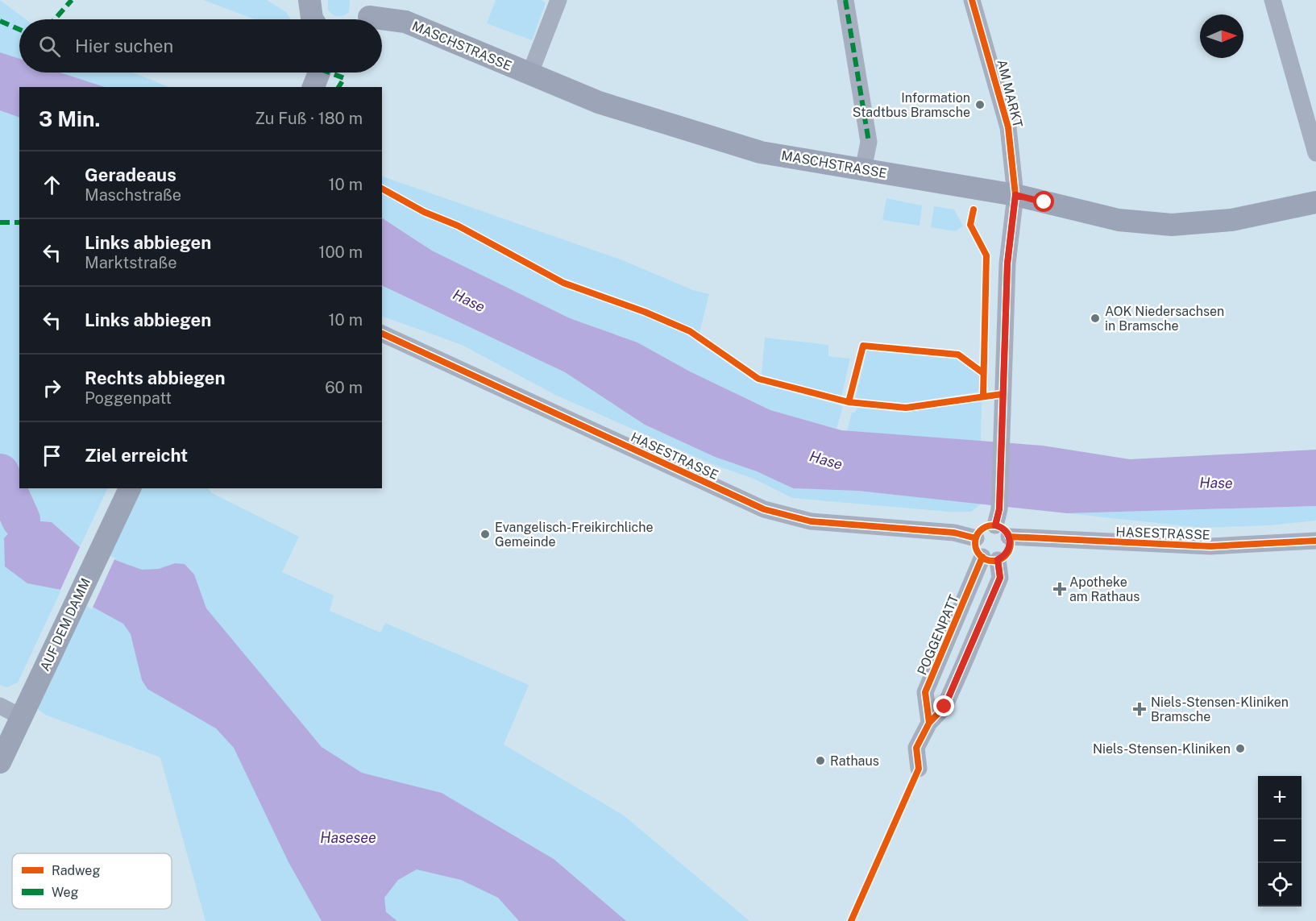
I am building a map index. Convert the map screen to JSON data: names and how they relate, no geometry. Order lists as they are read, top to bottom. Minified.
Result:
{"streets":{"main road":["MASCHSTRASSE","AUF DEM DAMM"],"street":["AM MARKT","HASESTRASSE","POGGENPATT"]},"crossings":[["MASCHSTRASSE","AM MARKT"],["AM MARKT","HASESTRASSE"],["AM MARKT","POGGENPATT"],["HASESTRASSE","POGGENPATT"]],"water":["Hase","Hasesee"],"places":{"other":["Information Stadtbus Bramsche","AOK Niedersachsen in Bramsche","Evangelisch-Freikirchliche Gemeinde","Niels-Stensen-Kliniken","Rathaus"],"health":["Apotheke am Rathaus","Niels-Stensen-Kliniken Bramsche"]},"legend":["Radweg","Weg"],"north":"right","page":{"search":"Hier suchen","heading":["3 Min.","Zu Fuß · 180 m"],"list":[["Geradeaus","Maschstraße","10 m"],["Links abbiegen","Marktstraße","100 m"],["Links abbiegen","10 m"],["Rechts abbiegen","Poggenpatt","60 m"],"Ziel erreicht"],"map_buttons":["+","−"]}}
